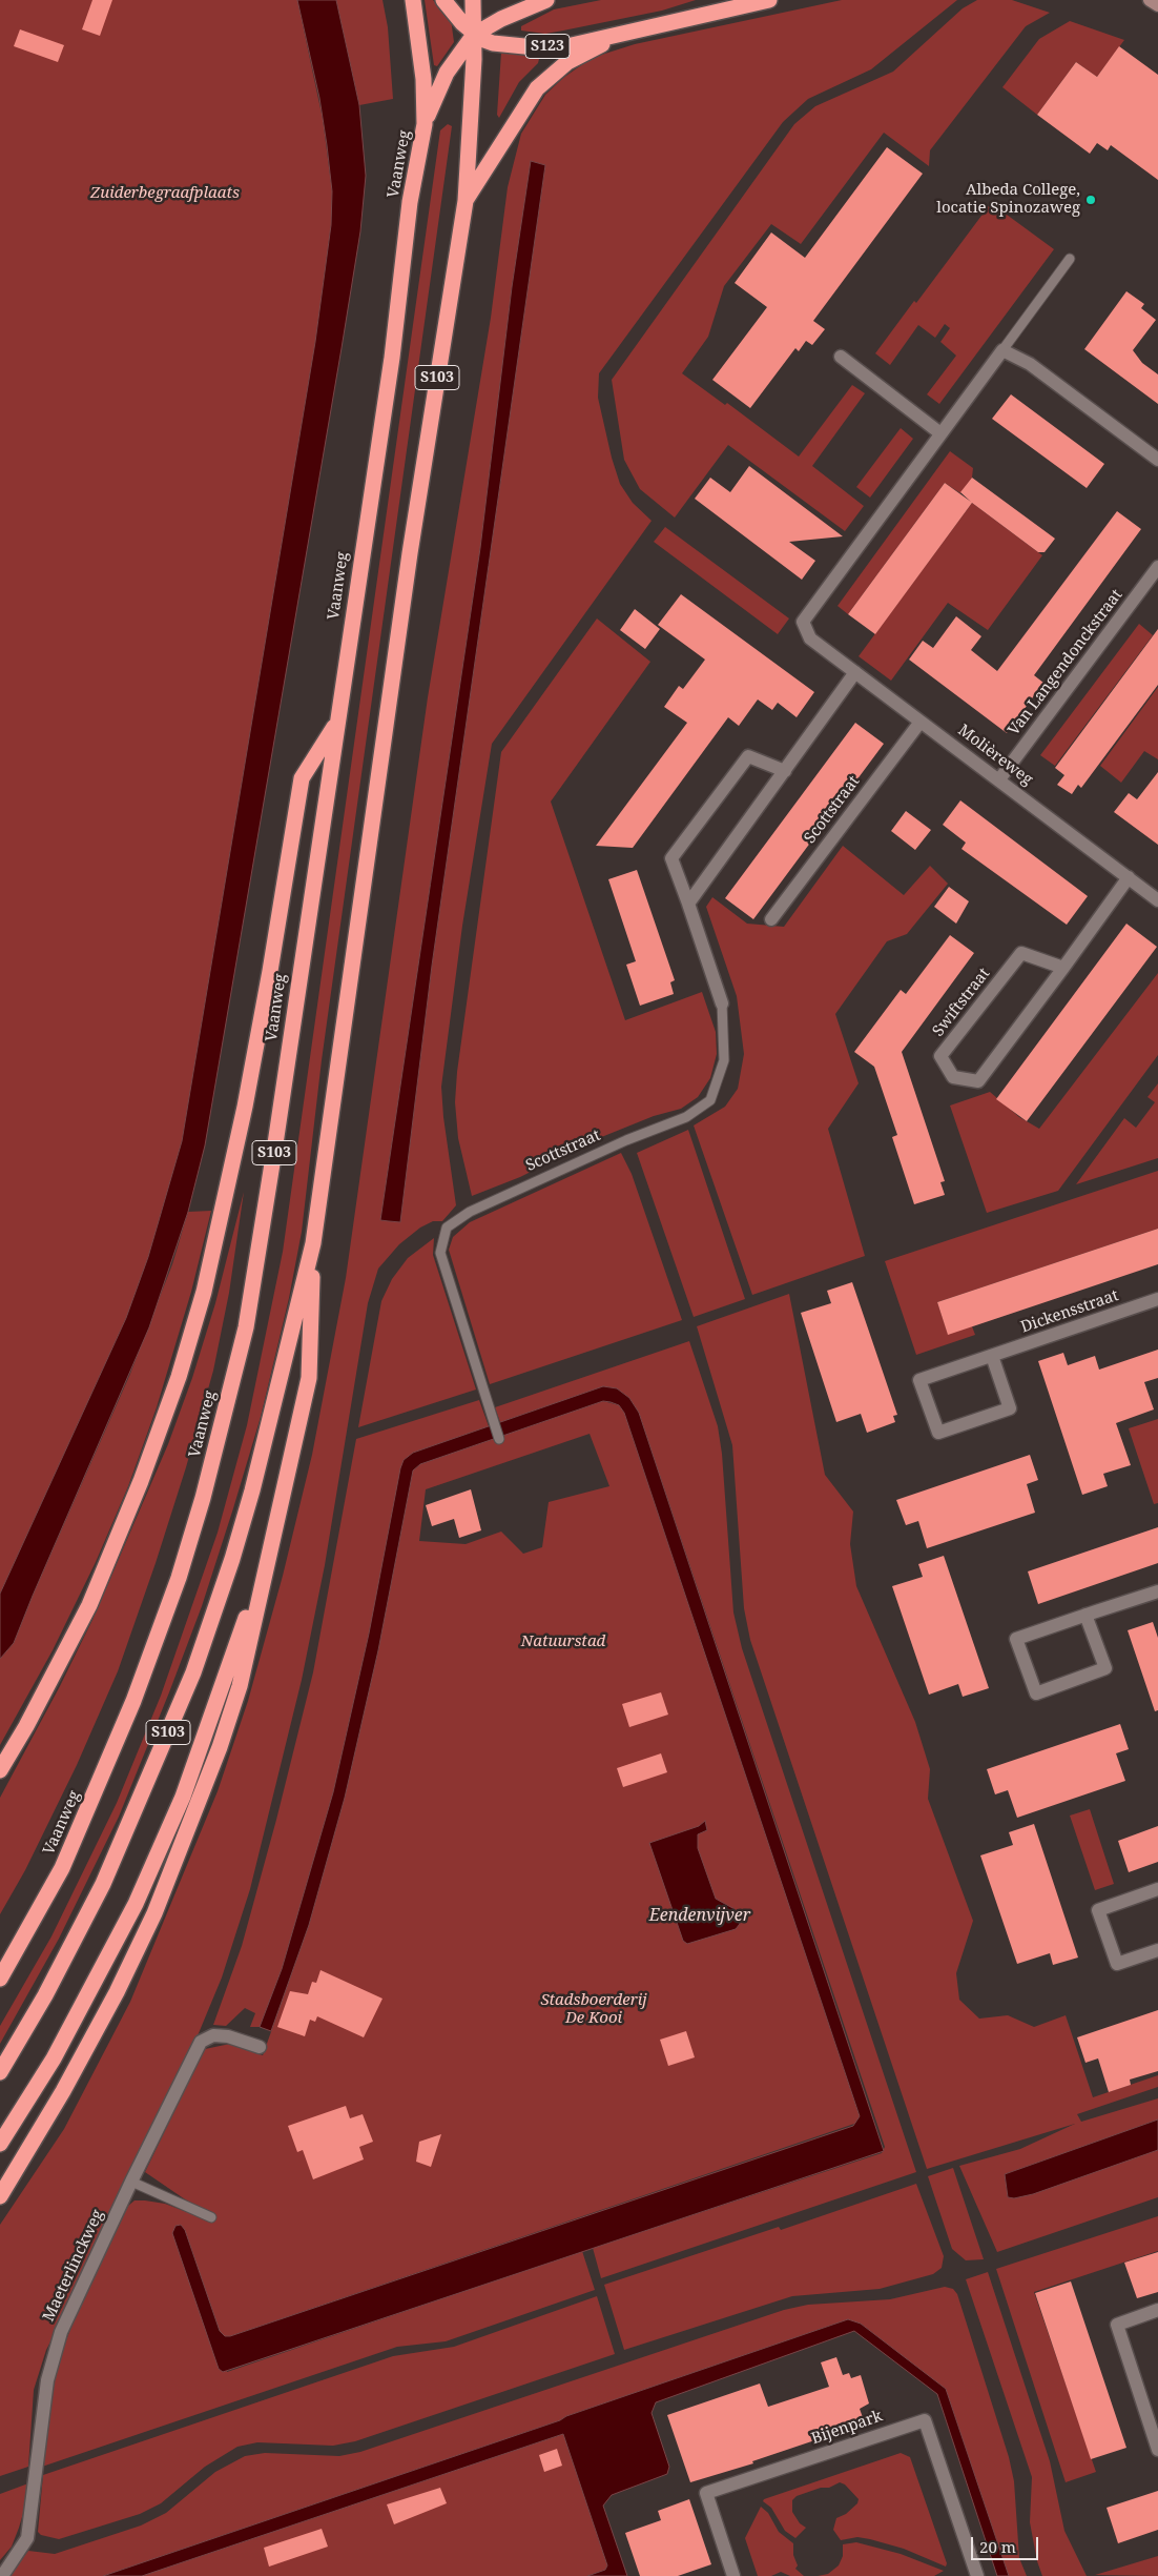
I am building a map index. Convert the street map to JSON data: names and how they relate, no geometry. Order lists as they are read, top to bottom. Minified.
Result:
{"streets":{"highway":["S123","Vaanweg","S103"],"street":["Van Langendonckstraat","Molièreweg","Scottstraat","Swiftstraat","Dickensstraat","Maeterlinckweg","Bijenpark"]},"crossings":[["S123","S103"],["Vaanweg","S103"],["Van Langendonckstraat","Molièreweg"],["Molièreweg","Scottstraat"],["Molièreweg","Swiftstraat"]],"water":["Eendenvijver"],"parks":["Zuiderbegraafplaats","Natuurstad","Stadsboerderij De Kooi"],"places":["Albeda College, locatie Spinozaweg"],"scale_bar":"20 m"}
